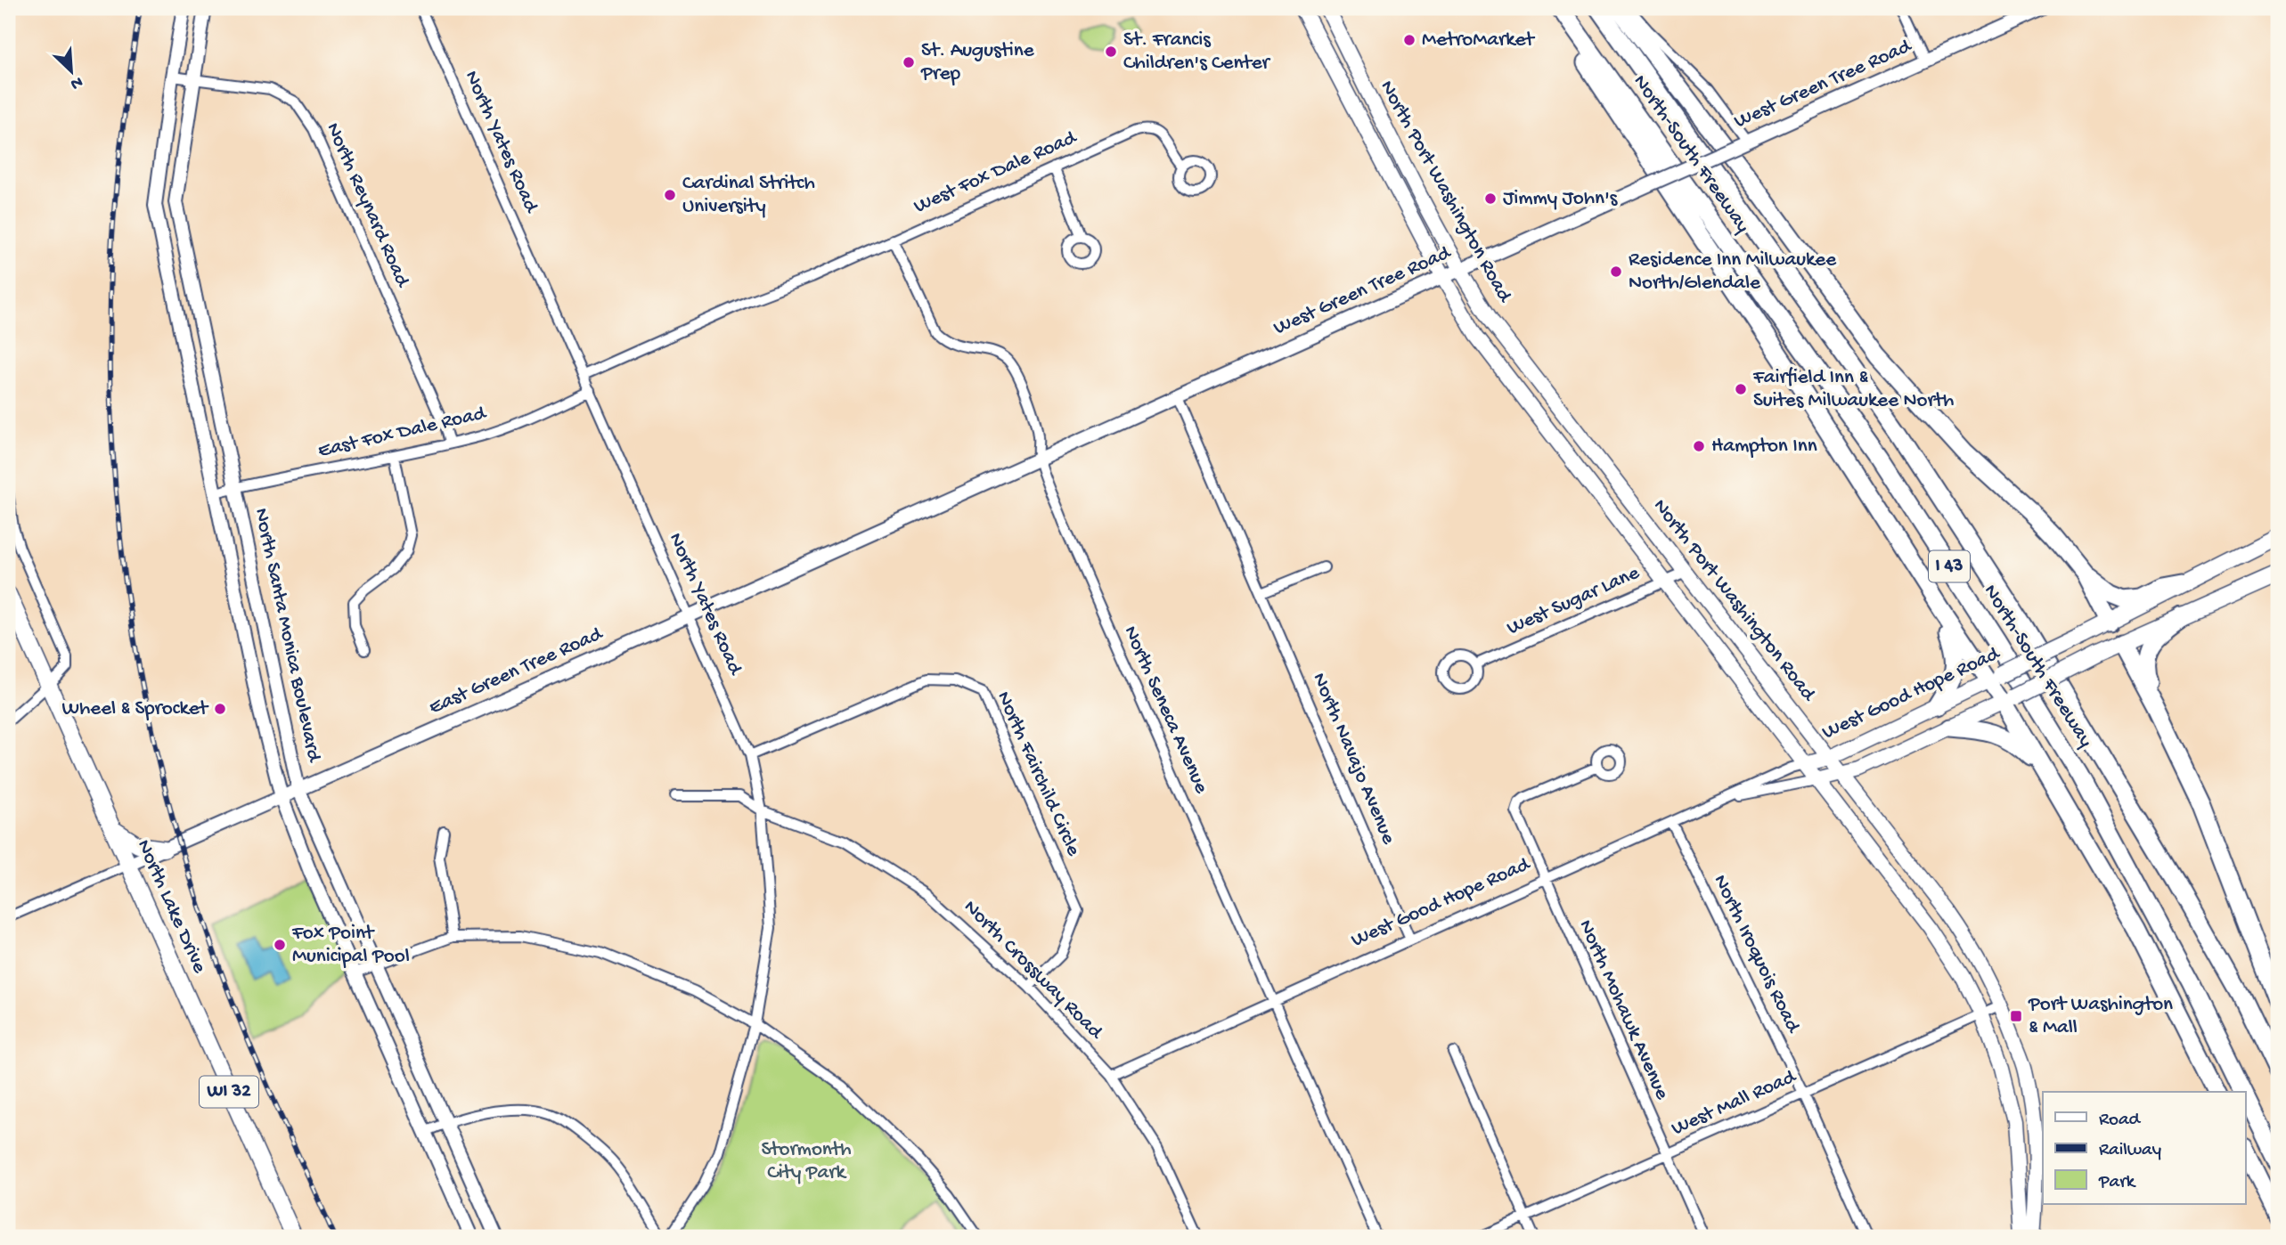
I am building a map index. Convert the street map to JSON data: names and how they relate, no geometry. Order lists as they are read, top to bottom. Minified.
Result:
{"streets":{"highway":["North-South Freeway","I 43"],"main road":["North Port Washington Road","West Good Hope Road","North Lake Drive","WI 32"],"street":["West Green Tree Road","North Yates Road","West Fox Dale Road","North Reynard Road","East Fox Dale Road","West Sugar Lane","North Santa Monica Boulevard","East Green Tree Road","North Seneca Avenue","North Navajo Avenue","North Fairchild Circle","North Iroquois Road","North Crossway Road","North Mohawk Avenue","West Mall Road"]},"crossings":[["West Green Tree Road","North Port Washington Road"],["West Green Tree Road","East Green Tree Road"],["West Green Tree Road","North Seneca Avenue"],["West Green Tree Road","North Navajo Avenue"],["North Yates Road","West Fox Dale Road"],["North Yates Road","East Fox Dale Road"],["North Yates Road","East Green Tree Road"],["North Yates Road","North Fairchild Circle"],["North Yates Road","North Crossway Road"],["West Fox Dale Road","North Seneca Avenue"],["North Port Washington Road","West Sugar Lane"],["North Port Washington Road","West Good Hope Road"],["North Port Washington Road","West Mall Road"],["North Reynard Road","East Fox Dale Road"],["North Reynard Road","North Santa Monica Boulevard"],["East Fox Dale Road","North Santa Monica Boulevard"],["North Santa Monica Boulevard","East Green Tree Road"],["East Green Tree Road","North Seneca Avenue"],["East Green Tree Road","North Lake Drive"],["West Good Hope Road","North Seneca Avenue"],["West Good Hope Road","North Navajo Avenue"],["West Good Hope Road","North Iroquois Road"],["West Good Hope Road","North Crossway Road"],["West Good Hope Road","North Mohawk Avenue"],["North Fairchild Circle","North Crossway Road"],["North Iroquois Road","West Mall Road"],["North Mohawk Avenue","West Mall Road"]],"parks":["Stormonth City Park"],"places":{"other":["MetroMarket","St. Francis Children's Center","St. Augustine Prep","Cardinal Stritch University","Jimmy John's","Residence Inn Milwaukee North/Glendale","Fairfield Inn & Suites Milwaukee North","Hampton Inn","Wheel & Sprocket","Fox Point Municipal Pool"],"transit":["Port Washington & Mall"]},"legend":["Road","Railway","Park"],"north":"bottom right"}
